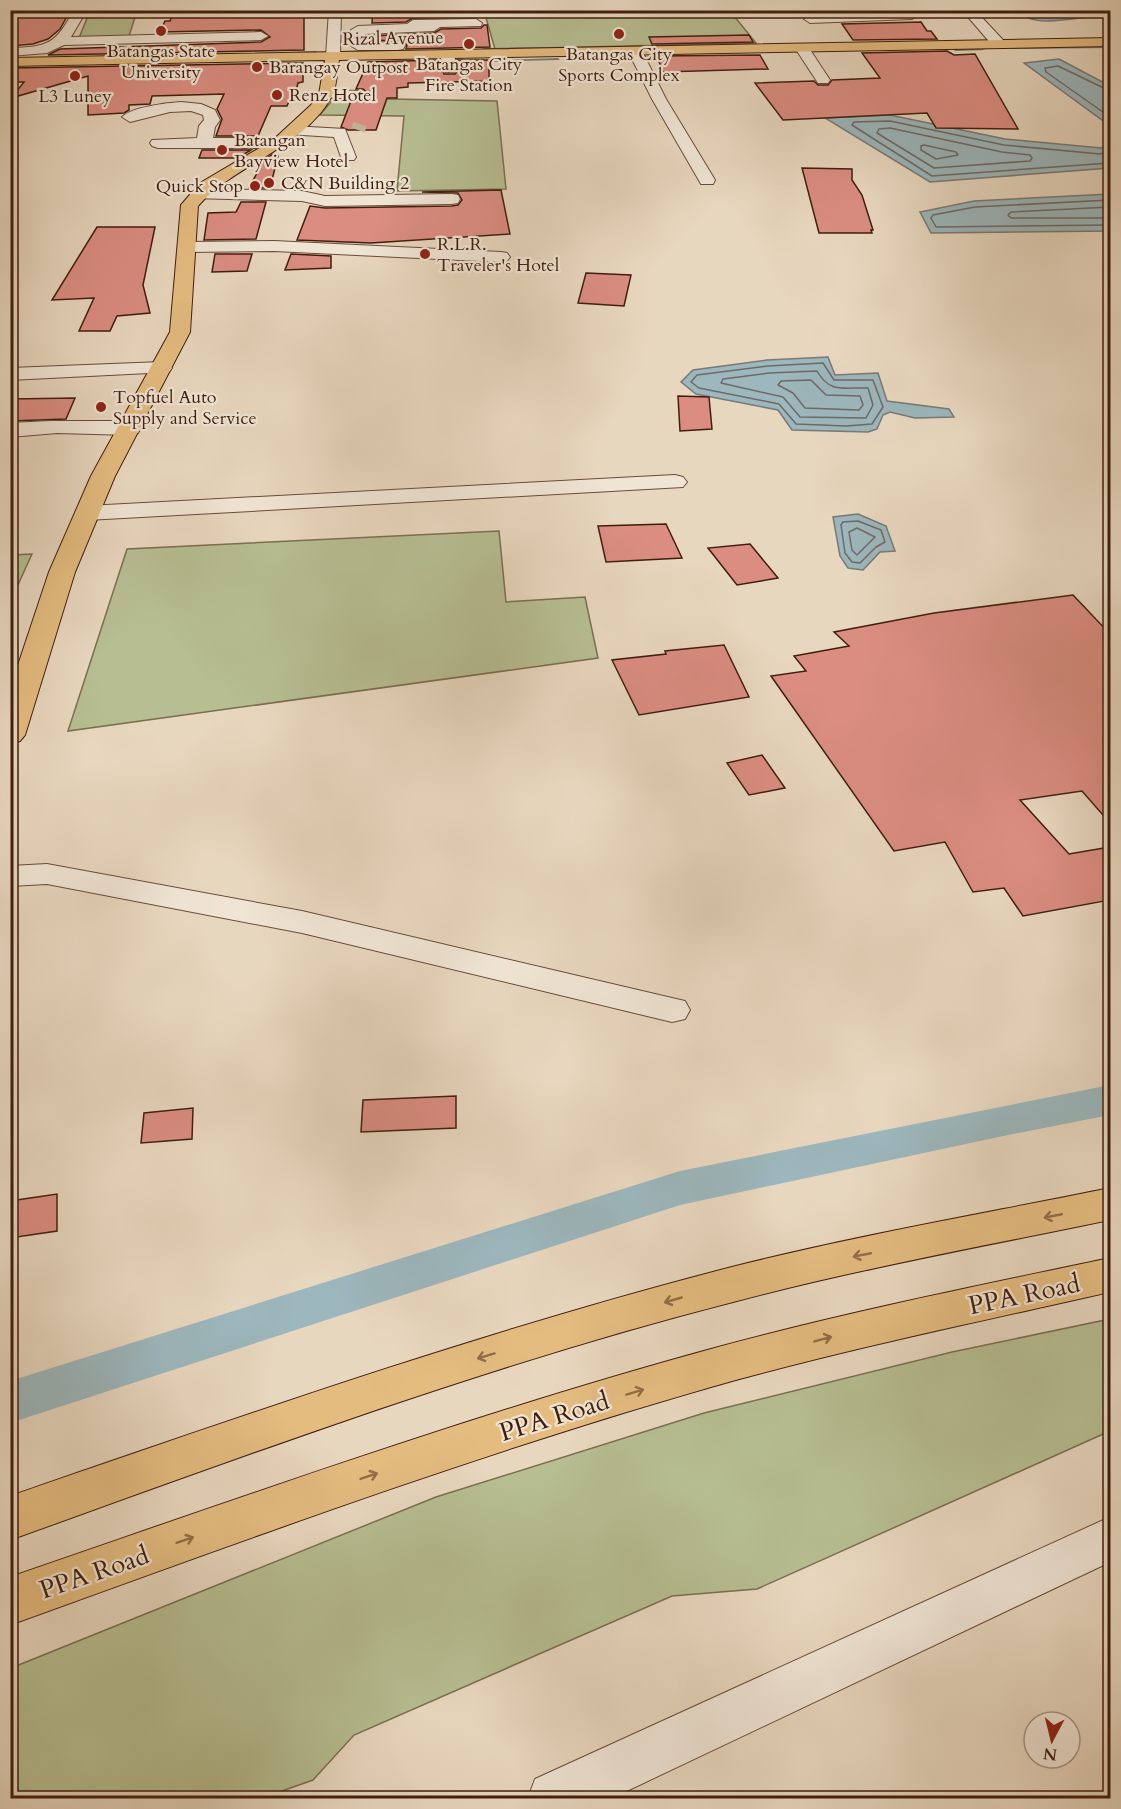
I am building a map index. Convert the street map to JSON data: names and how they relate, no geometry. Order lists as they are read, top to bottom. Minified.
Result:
{"streets":{"main road":["Rizal Avenue","PPA Road"]},"places":["Batangas State University","Batangas City Sports Complex","Batangas City Fire Station","Barangay Outpost","L3 Luney","Renz Hotel","Batangan Bayview Hotel","C&N Building 2","Quick Stop","R.L.R. Traveler's Hotel","Topfuel Auto Supply and Service"],"north":"bottom"}
